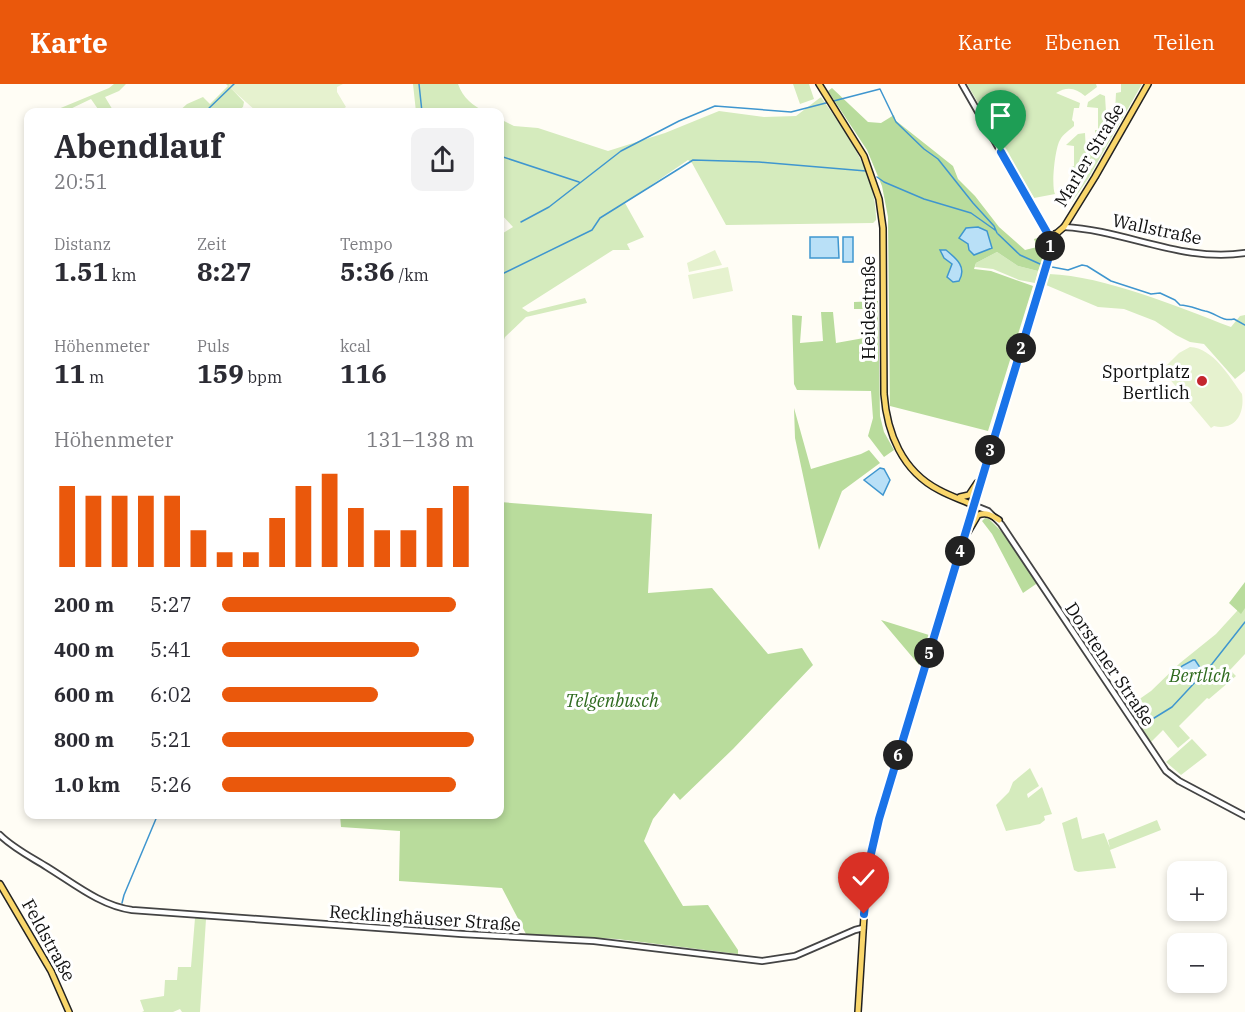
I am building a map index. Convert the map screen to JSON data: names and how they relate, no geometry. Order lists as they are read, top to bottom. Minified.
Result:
{"streets":{"main road":["Marler Straße","Heidestraße","Feldstraße"],"street":["Wallstraße","Dorstener Straße","Recklinghäuser Straße"]},"crossings":[["Marler Straße","Wallstraße"],["Heidestraße","Dorstener Straße"]],"parks":["Bertlich","Telgenbusch"],"places":["Sportplatz Bertlich"],"page":{"header":"Karte","nav":["Karte","Ebenen","Teilen"],"heading":["Abendlauf","20:51"],"stats":[["Distanz","1.51 km"],["Zeit","8:27"],["Tempo","5:36 /km"],["Höhenmeter","11 m"],["Puls","159 bpm"],["kcal","116"]],"pins":["1","2","3","4","5","6"],"chart":["Höhenmeter","131–138 m"],"list":[{"name":"200 m","note":"5:27"},{"name":"400 m","note":"5:41"},{"name":"600 m","note":"6:02"},{"name":"800 m","note":"5:21"},{"name":"1.0 km","note":"5:26"}],"map_buttons":["+","−"]}}
